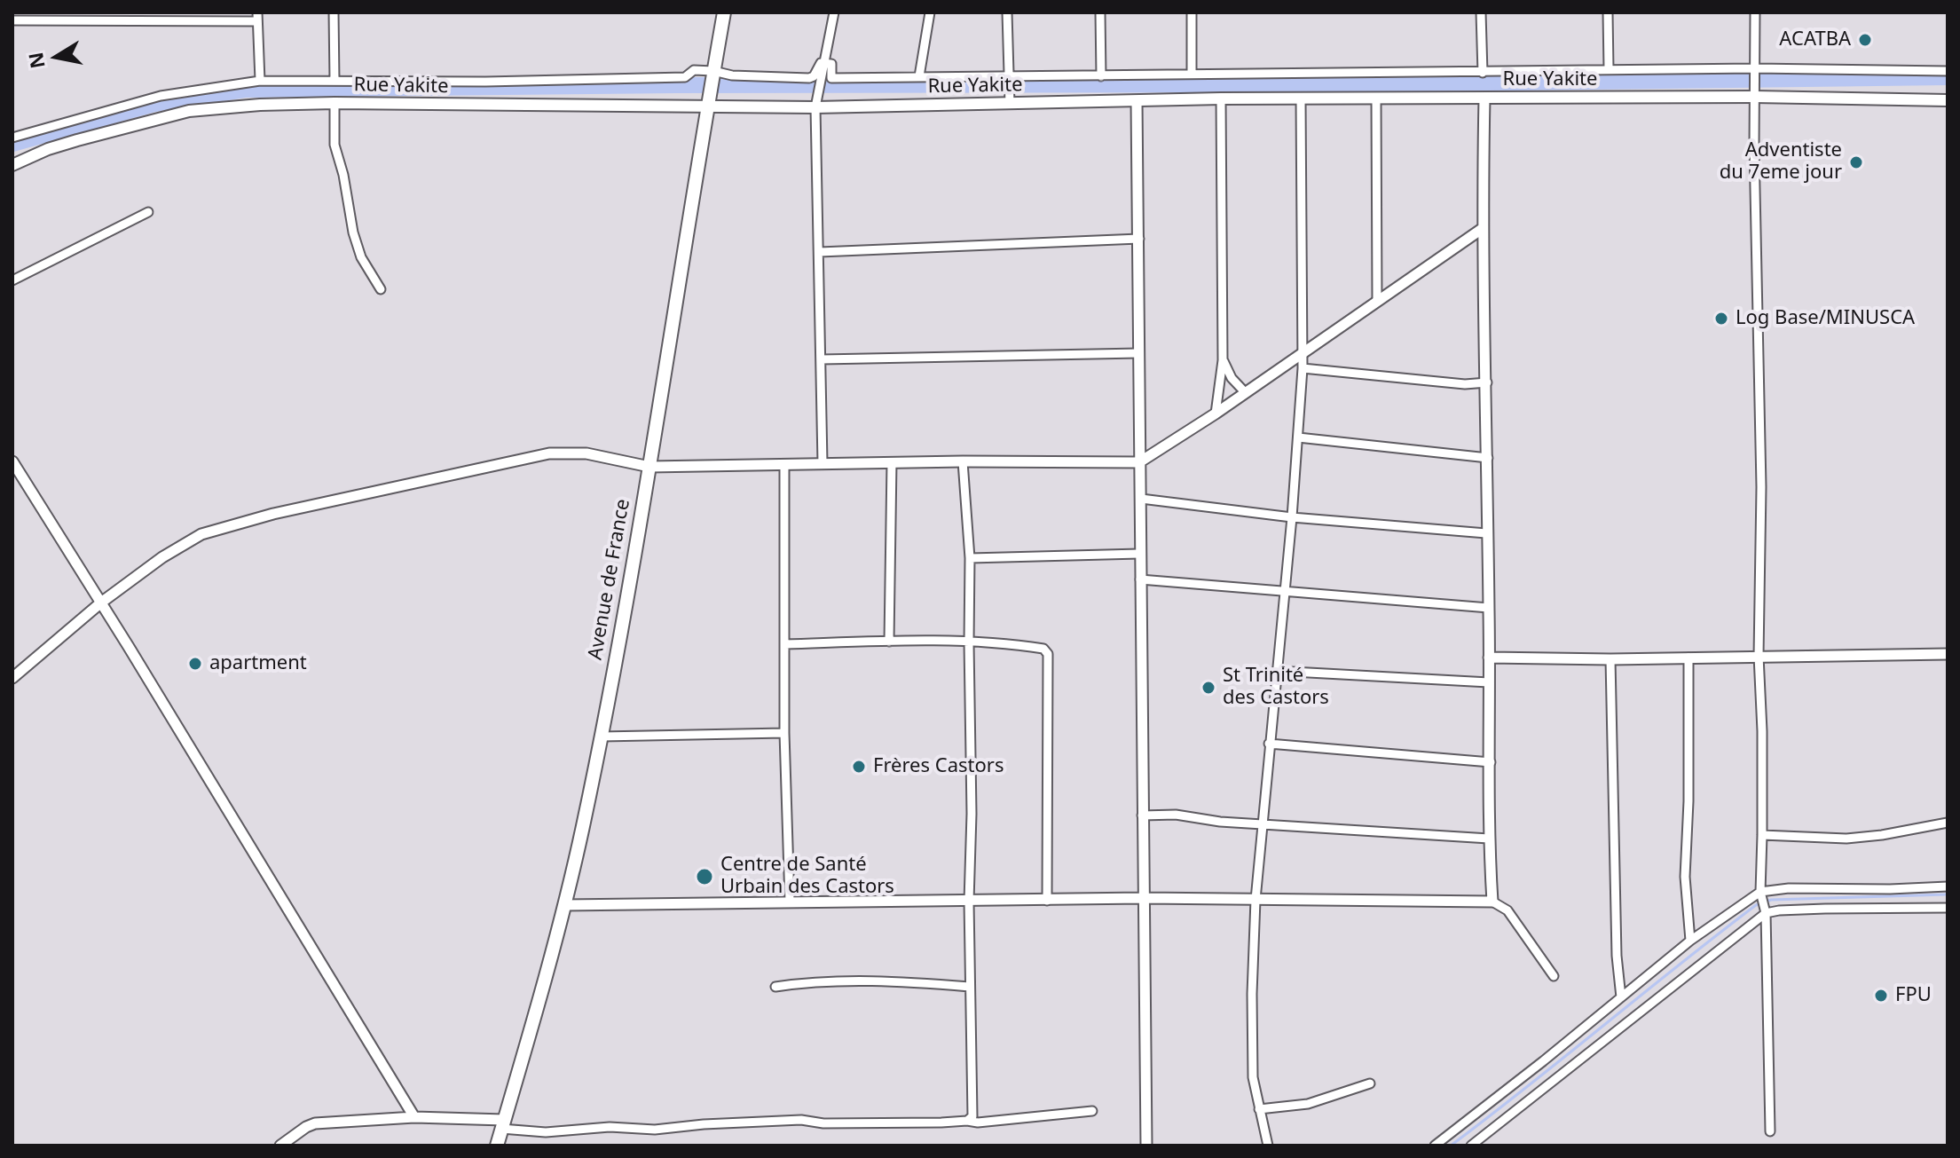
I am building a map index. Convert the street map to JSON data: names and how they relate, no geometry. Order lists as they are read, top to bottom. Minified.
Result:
{"streets":{"main road":["Rue Yakite","Avenue de France"]},"crossings":[["Rue Yakite","Avenue de France"]],"places":["ACATBA","Adventiste du 7eme jour","Log Base/MINUSCA","apartment","St Trinité des Castors","Frères Castors","Centre de Santé Urbain des Castors","FPU"],"north":"left"}
